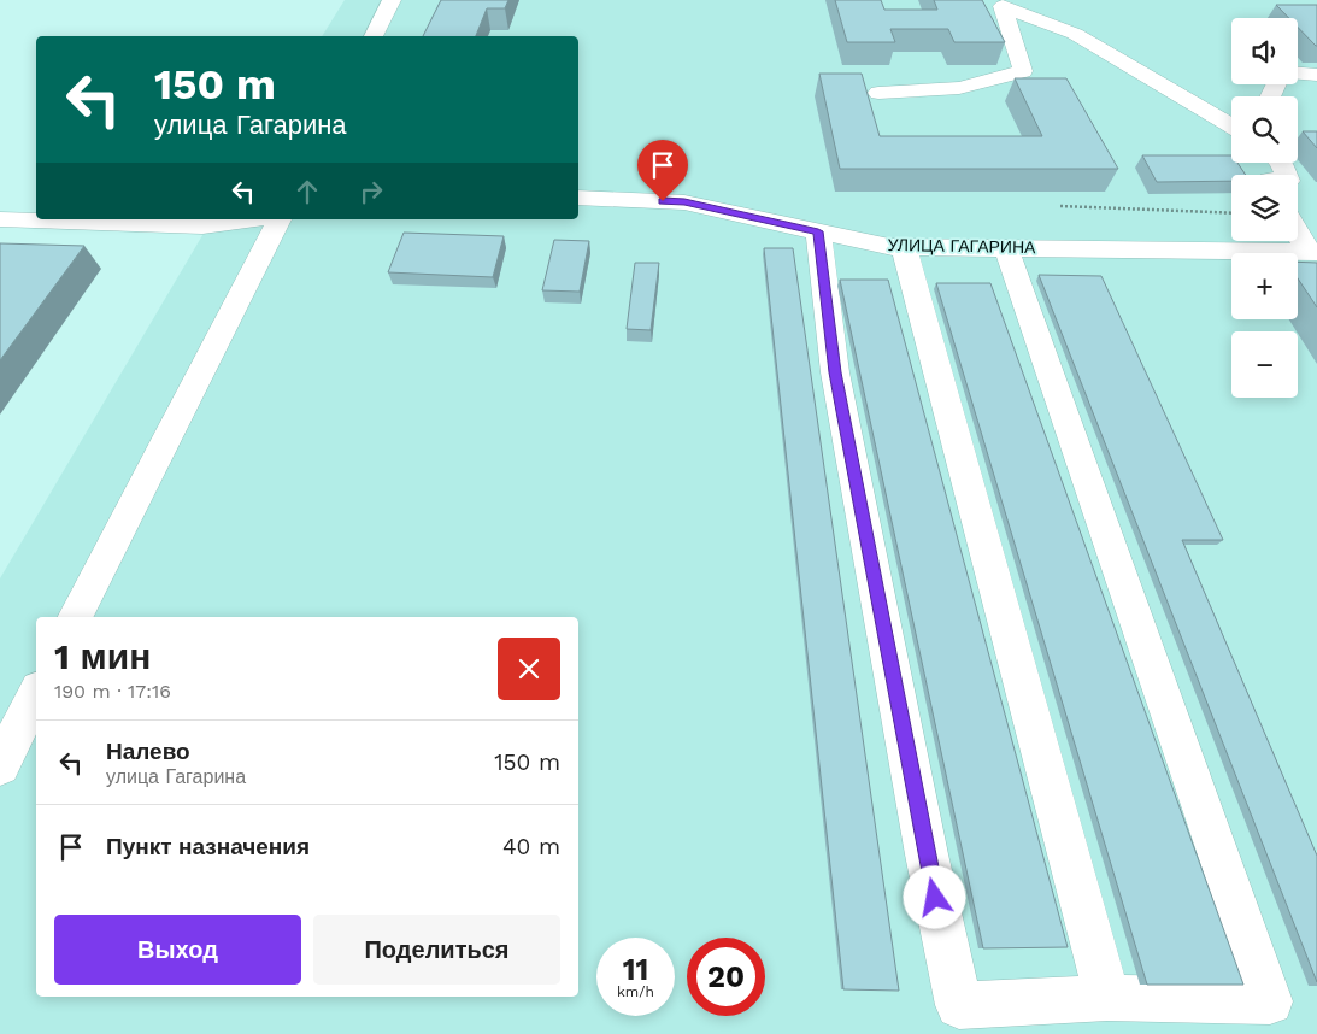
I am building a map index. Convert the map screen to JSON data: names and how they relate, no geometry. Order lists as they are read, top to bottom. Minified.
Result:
{"streets":{"lane":["УЛИЦА ГАГАРИНА"]},"page":{"map_buttons":["+","−"],"turn":["150 m","улица Гагарина"],"heading":["1 мин","190 m · 17:16"],"list":[{"name":"Налево","note":"улица Гагарина","value":"150 m"},{"name":"Пункт назначения","value":"40 m"}],"buttons":["Выход","Поделиться"],"speed":"11 km/h","limit":"20"}}
